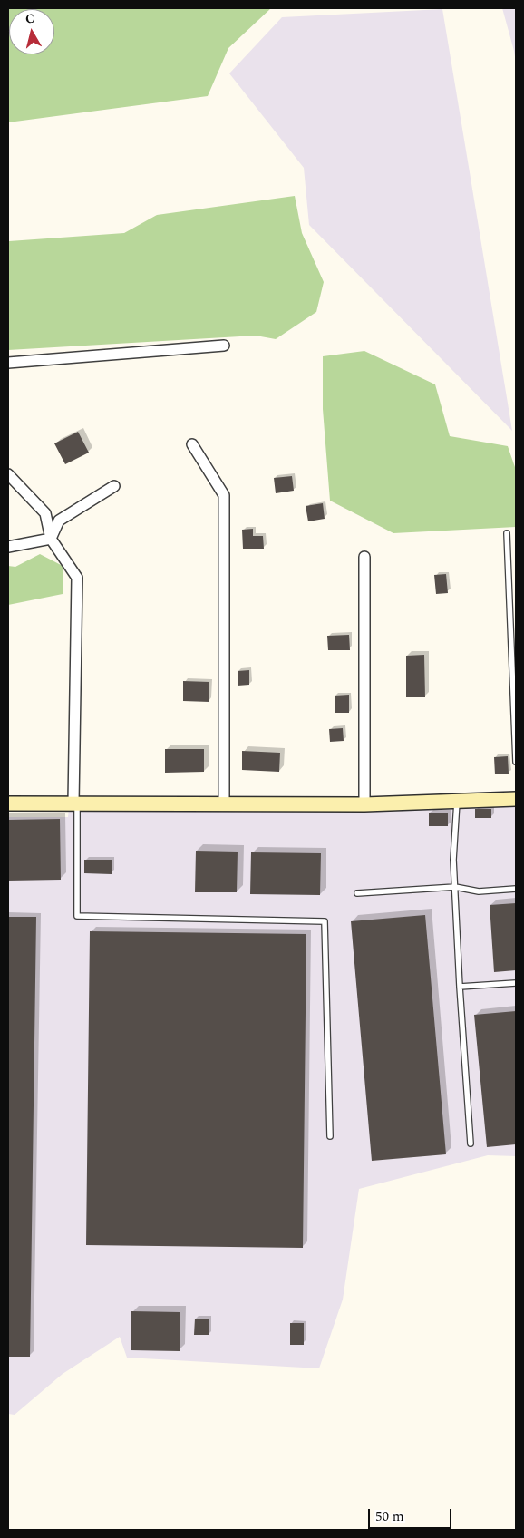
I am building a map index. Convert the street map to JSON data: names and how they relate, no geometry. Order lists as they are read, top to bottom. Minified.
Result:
{"scale_bar":"50 m","north":"top"}
